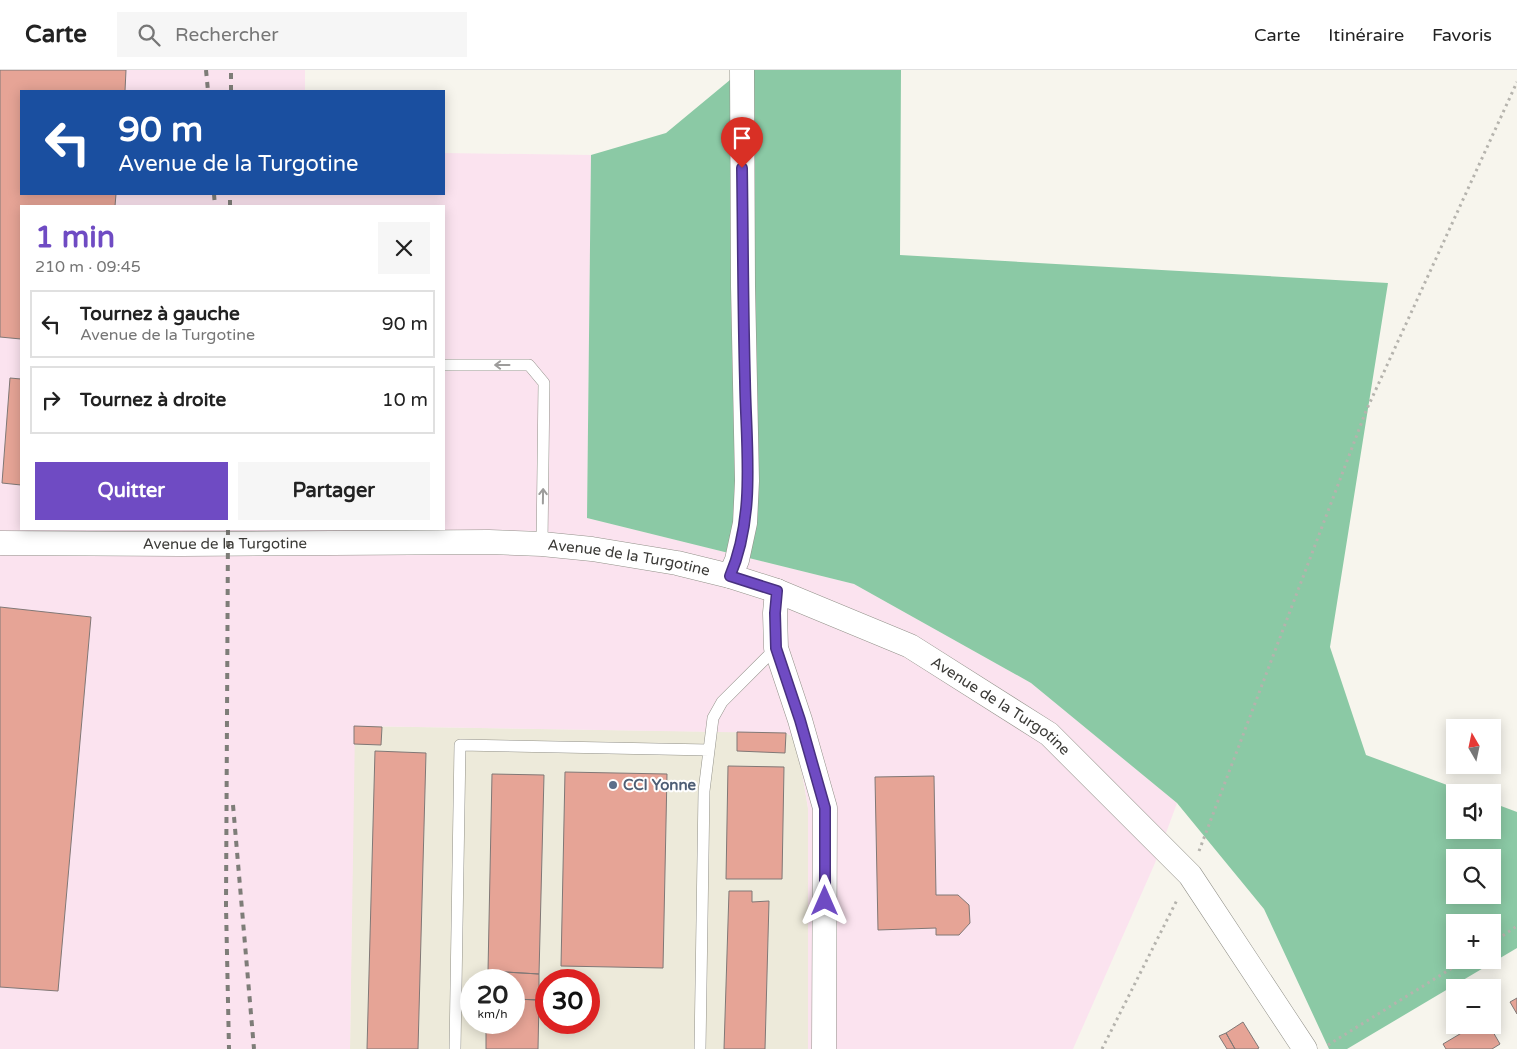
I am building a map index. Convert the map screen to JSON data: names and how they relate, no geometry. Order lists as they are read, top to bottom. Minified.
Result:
{"streets":{"street":["Avenue de la Turgotine"]},"places":["CCI Yonne"],"north":"top","page":{"header":"Carte","search":"Rechercher","nav":["Carte","Itinéraire","Favoris"],"turn":["90 m","Avenue de la Turgotine"],"heading":["1 min","210 m · 09:45"],"list":[{"name":"Tournez à gauche","note":"Avenue de la Turgotine","value":"90 m"},{"name":"Tournez à droite","value":"10 m"}],"buttons":["Quitter","Partager"],"map_buttons":["+","−"],"speed":"20 km/h","limit":"30"}}
